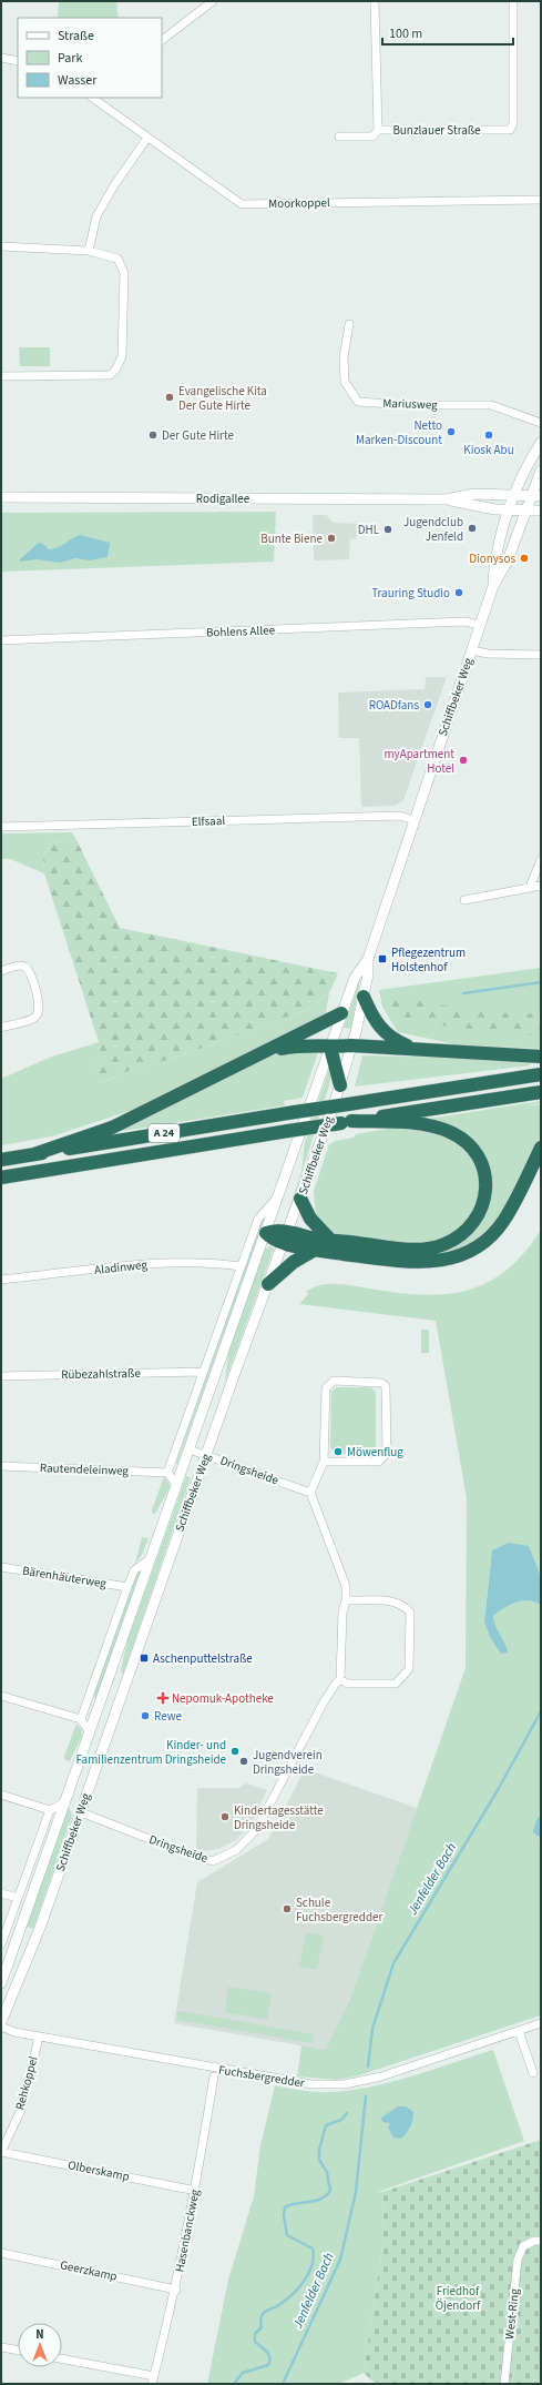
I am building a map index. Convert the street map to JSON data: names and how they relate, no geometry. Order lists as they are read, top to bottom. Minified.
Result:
{"streets":{"highway":["A 24"],"main road":["Rodigallee","Schiffbeker Weg"],"street":["Bunzlauer Straße","Moorkoppel","Mariusweg","Bohlens Allee","Elfsaal","Aladinweg","Rübezahlstraße","Rautendeleinweg","Dringsheide","Bärenhäuterweg","Fuchsbergredder","Rehkoppel","Olberskamp","Hasenbanckweg","Geerzkamp","West-Ring"]},"crossings":[["Rodigallee","Schiffbeker Weg"],["Bohlens Allee","Schiffbeker Weg"],["Schiffbeker Weg","Elfsaal"],["Schiffbeker Weg","Aladinweg"],["Schiffbeker Weg","Rübezahlstraße"],["Schiffbeker Weg","Rautendeleinweg"],["Schiffbeker Weg","Dringsheide"],["Fuchsbergredder","Rehkoppel"],["Rehkoppel","Olberskamp"],["Olberskamp","Hasenbanckweg"],["Hasenbanckweg","Geerzkamp"]],"water":["Jenfelder Bach"],"parks":["Friedhof Öjendorf"],"places":{"other":["Evangelische Kita Der Gute Hirte","Netto Marken-Discount","Der Gute Hirte","Kiosk Abu","Jugendclub Jenfeld","DHL","Bunte Biene","Dionysos","Trauring Studio","ROADfans","myApartment Hotel","Möwenflug","Rewe","Kinder- und Familienzentrum Dringsheide","Jugendverein Dringsheide","Kindertagesstätte Dringsheide","Schule Fuchsbergredder"],"transit":["Pflegezentrum Holstenhof","Aschenputtelstraße"],"health":["Nepomuk-Apotheke"]},"legend":["Straße","Park","Wasser"],"scale_bar":"100 m","north":"top"}
